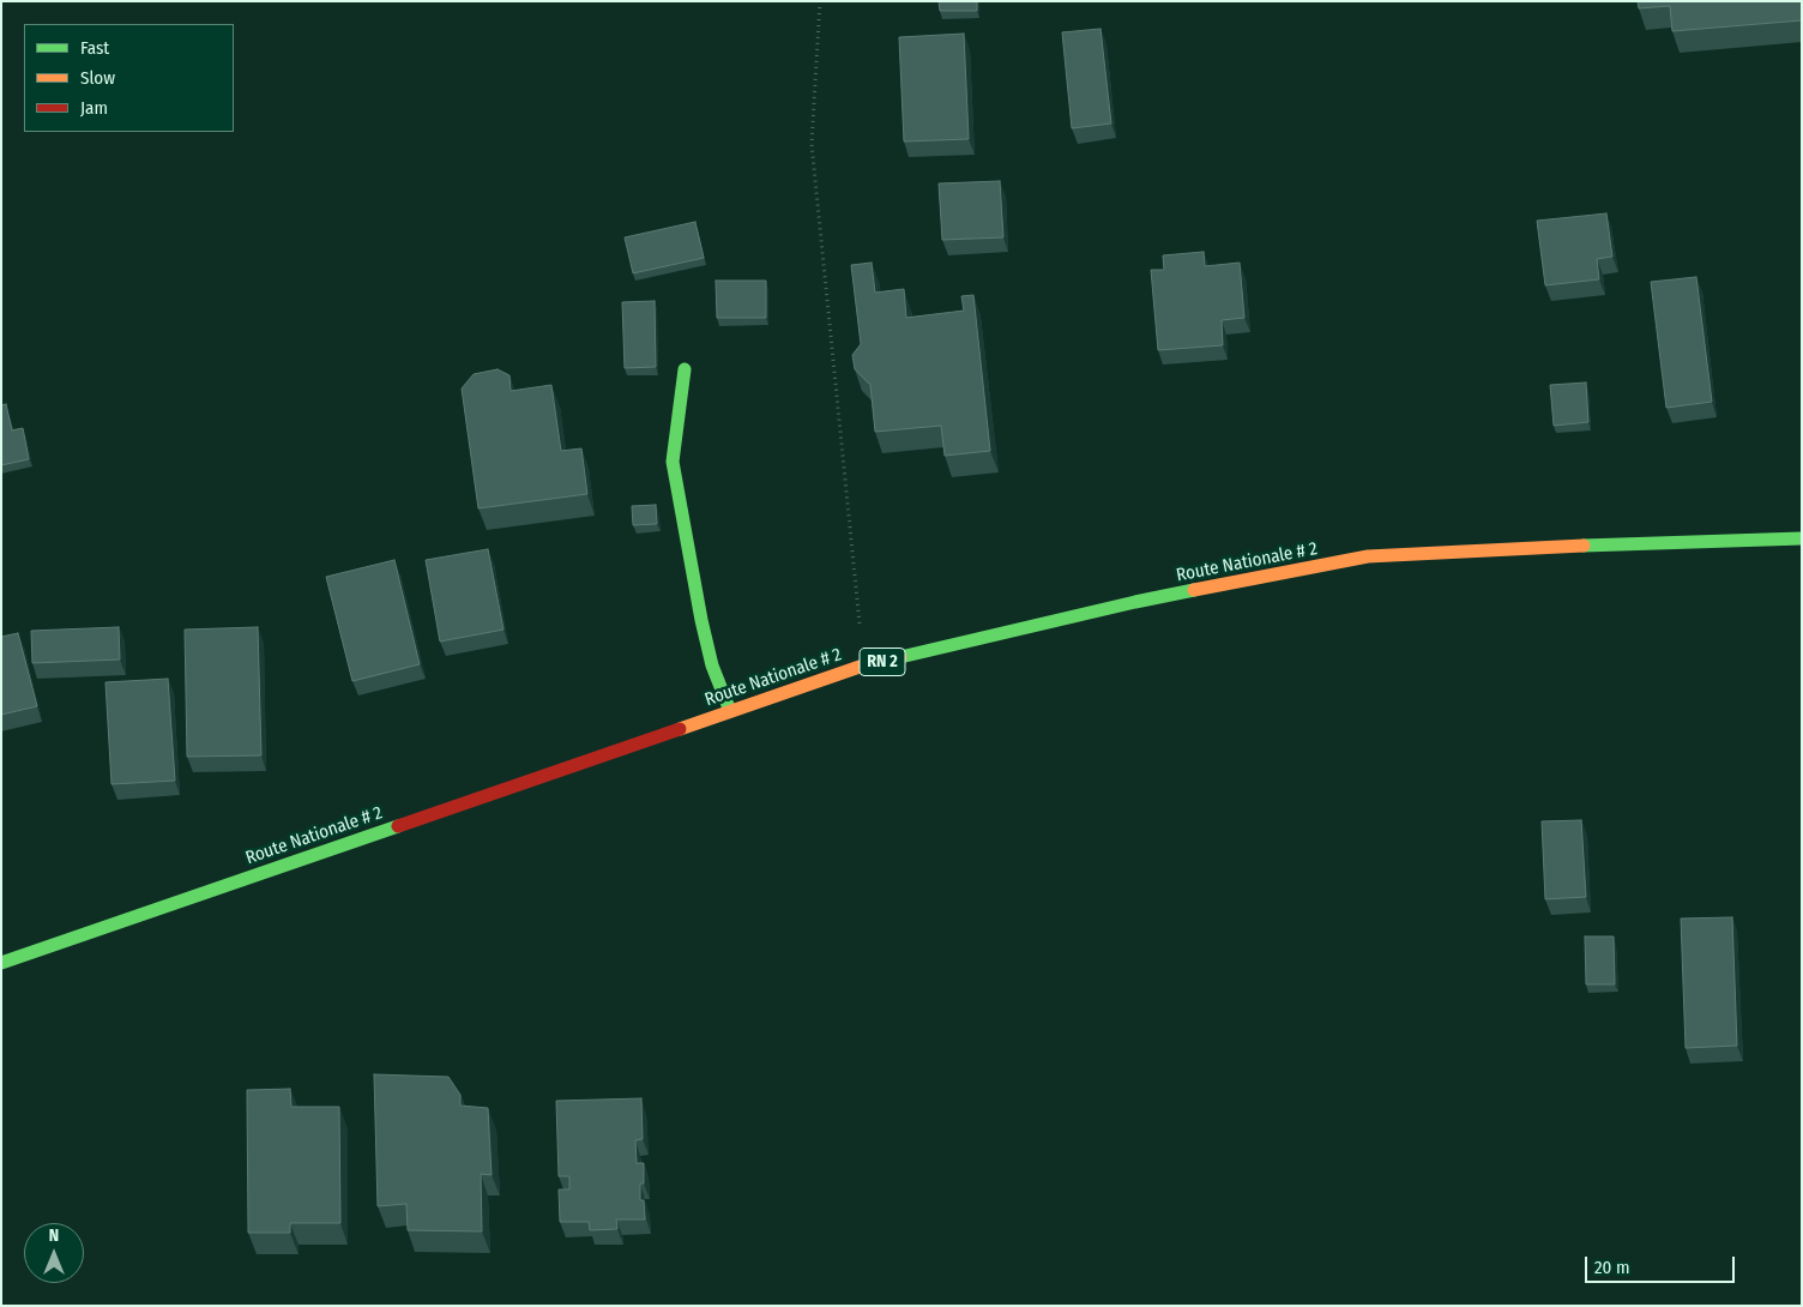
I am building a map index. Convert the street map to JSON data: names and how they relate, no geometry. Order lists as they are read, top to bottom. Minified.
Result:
{"streets":{"main road":["Route Nationale # 2","RN 2"]},"legend":["Fast","Slow","Jam"],"scale_bar":"20 m","north":"top"}
